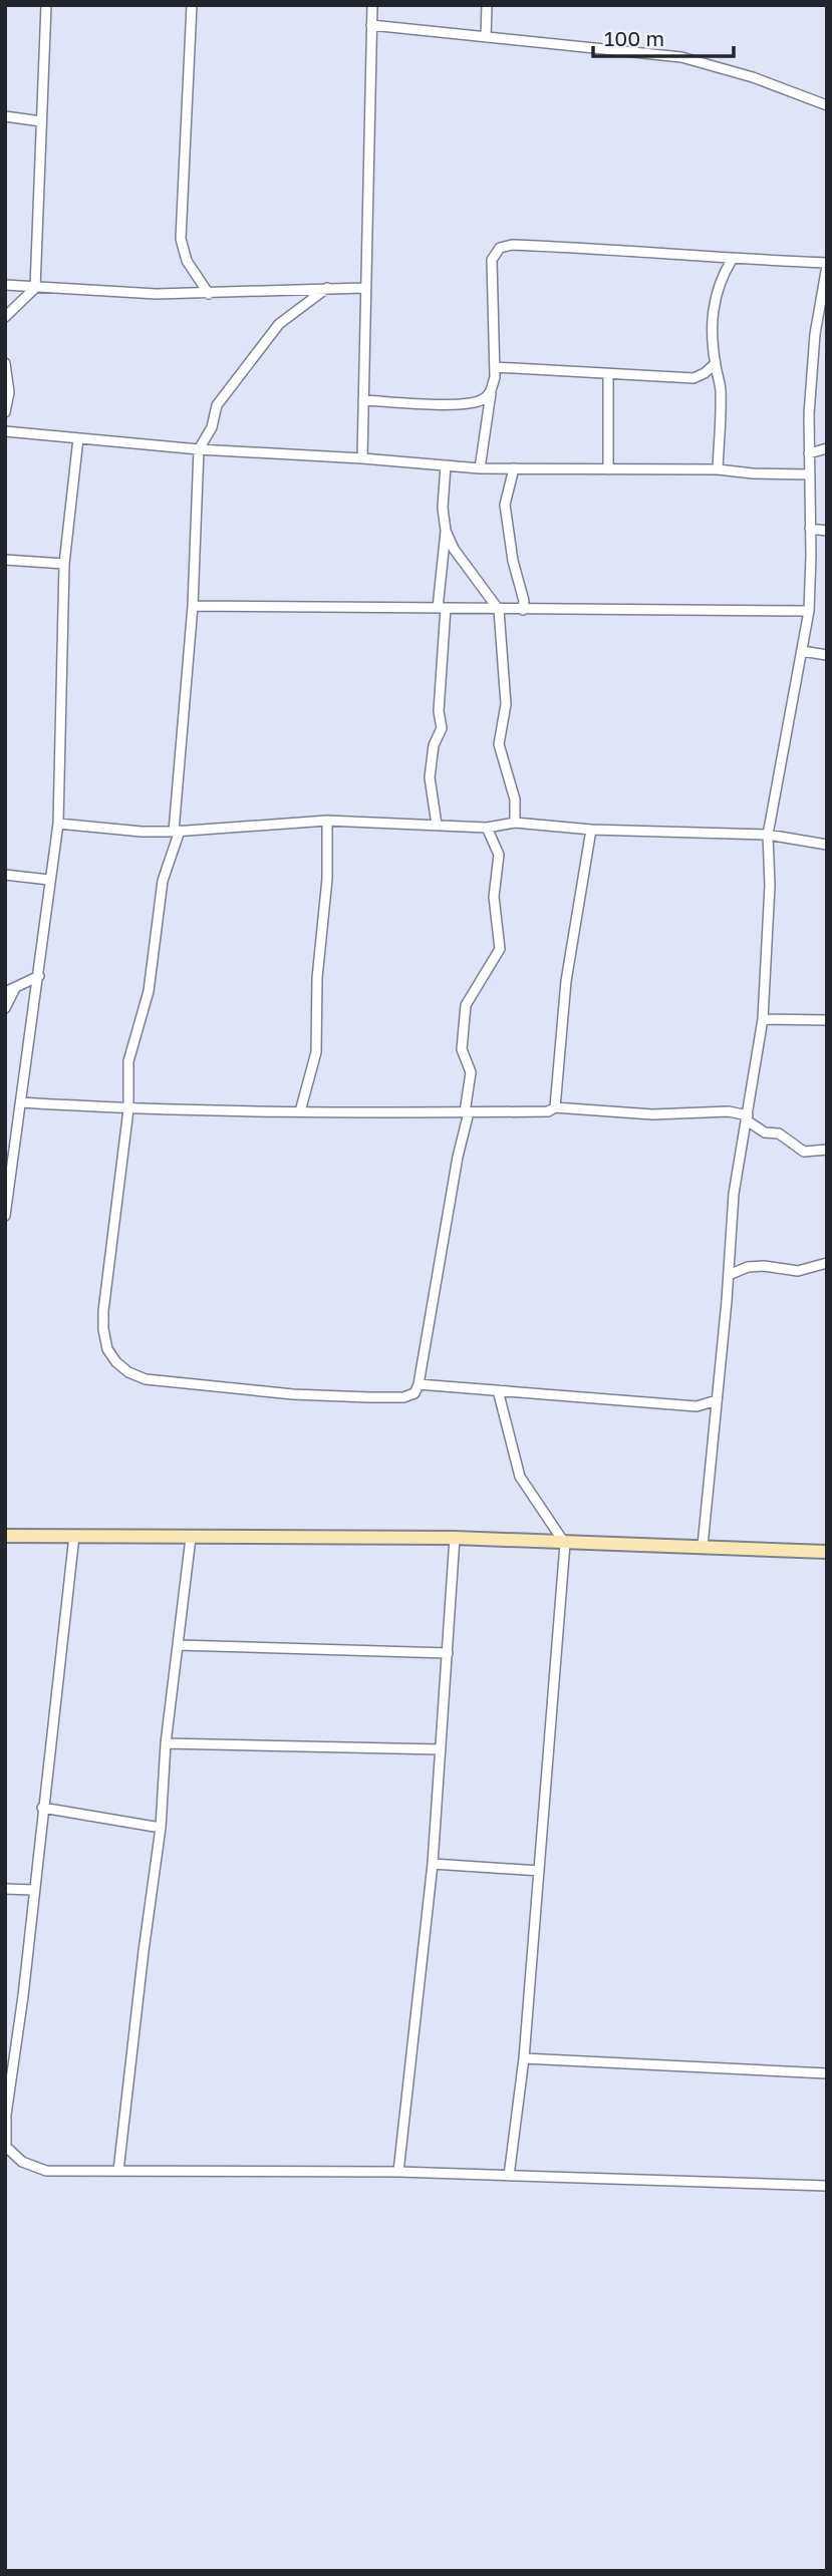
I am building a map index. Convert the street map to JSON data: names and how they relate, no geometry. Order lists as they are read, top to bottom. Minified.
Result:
{"scale_bar":"100 m"}
